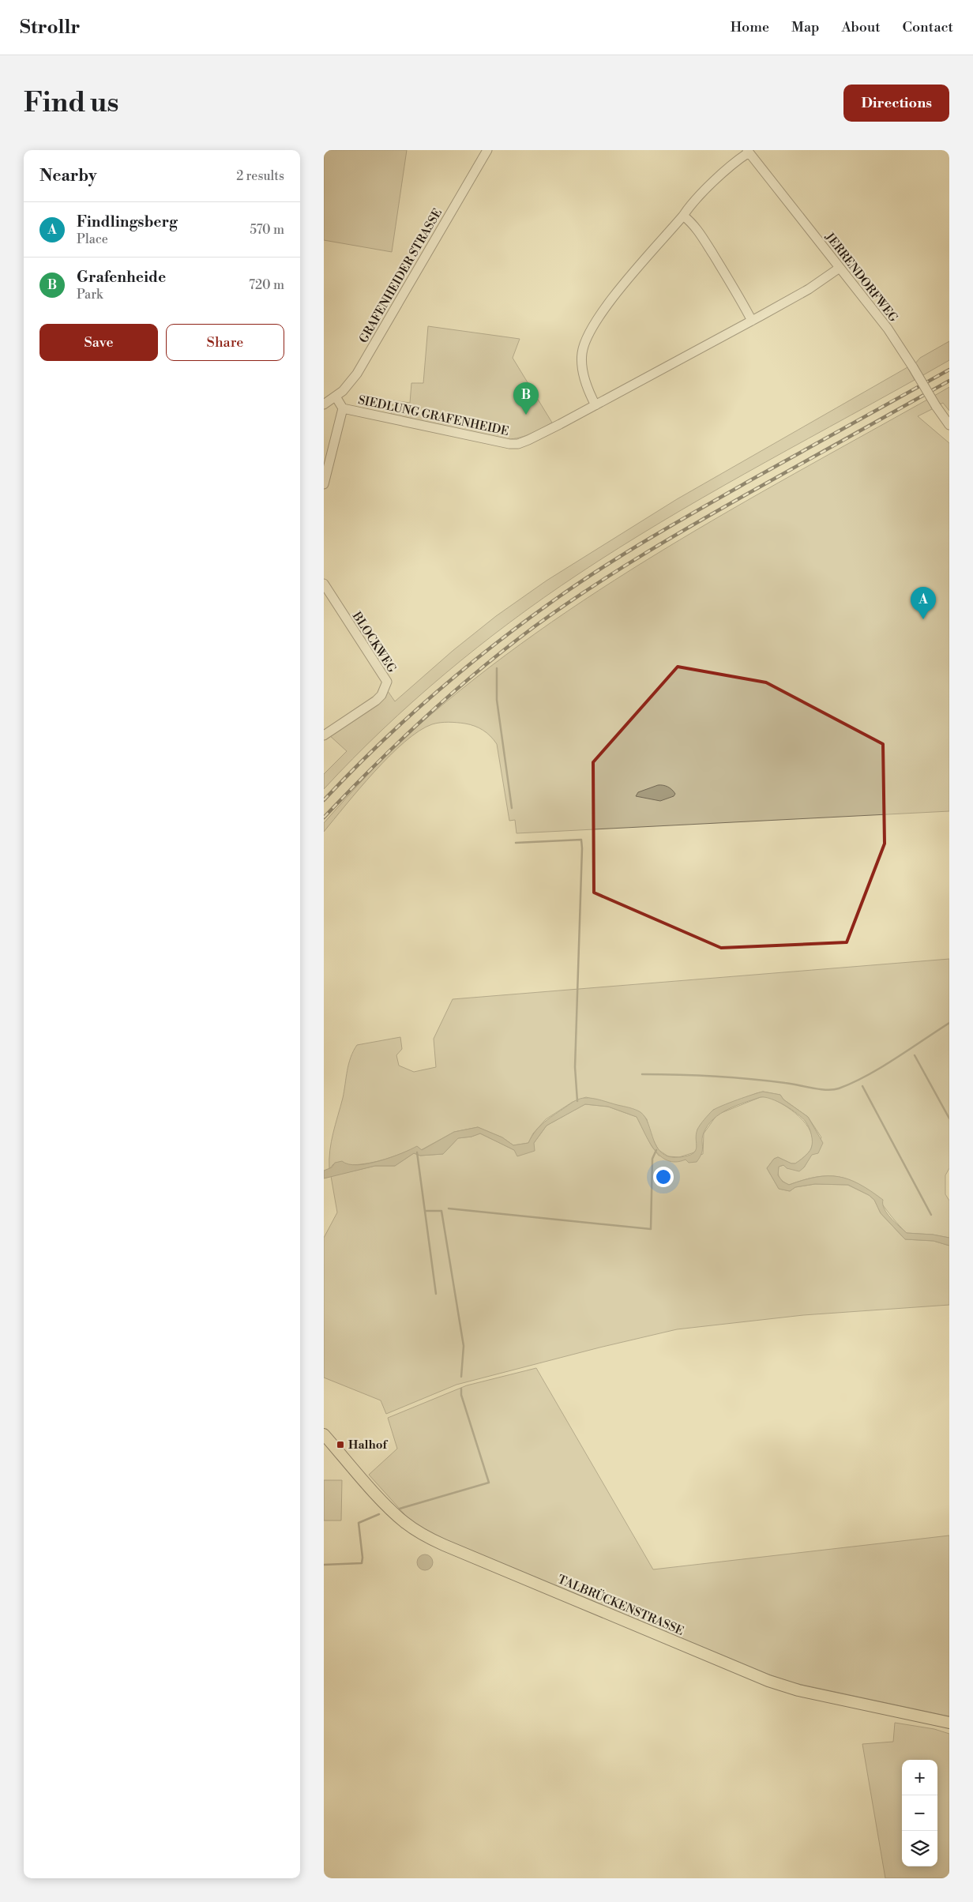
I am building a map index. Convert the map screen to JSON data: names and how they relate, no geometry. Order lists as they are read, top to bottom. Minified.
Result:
{"streets":{"main road":["TALBRÜCKENSTRASSE"],"street":["GRAFENHEIDER STRASSE","JERRENDORFWEG","SIEDLUNG GRAFENHEIDE","BLOCKWEG"]},"crossings":[["GRAFENHEIDER STRASSE","SIEDLUNG GRAFENHEIDE"],["JERRENDORFWEG","SIEDLUNG GRAFENHEIDE"]],"places":{"transit":["Halhof"]},"page":{"header":"Strollr","nav":["Home","Map","About","Contact"],"buttons":["Directions",["Save","Share"]],"title":"Find us","heading":["Nearby","2 results"],"list":[{"mark":"A","name":"Findlingsberg","note":"Place","value":"570 m"},{"mark":"B","name":"Grafenheide","note":"Park","value":"720 m"}],"pins":["B","A"],"map_buttons":["+","−"]}}
